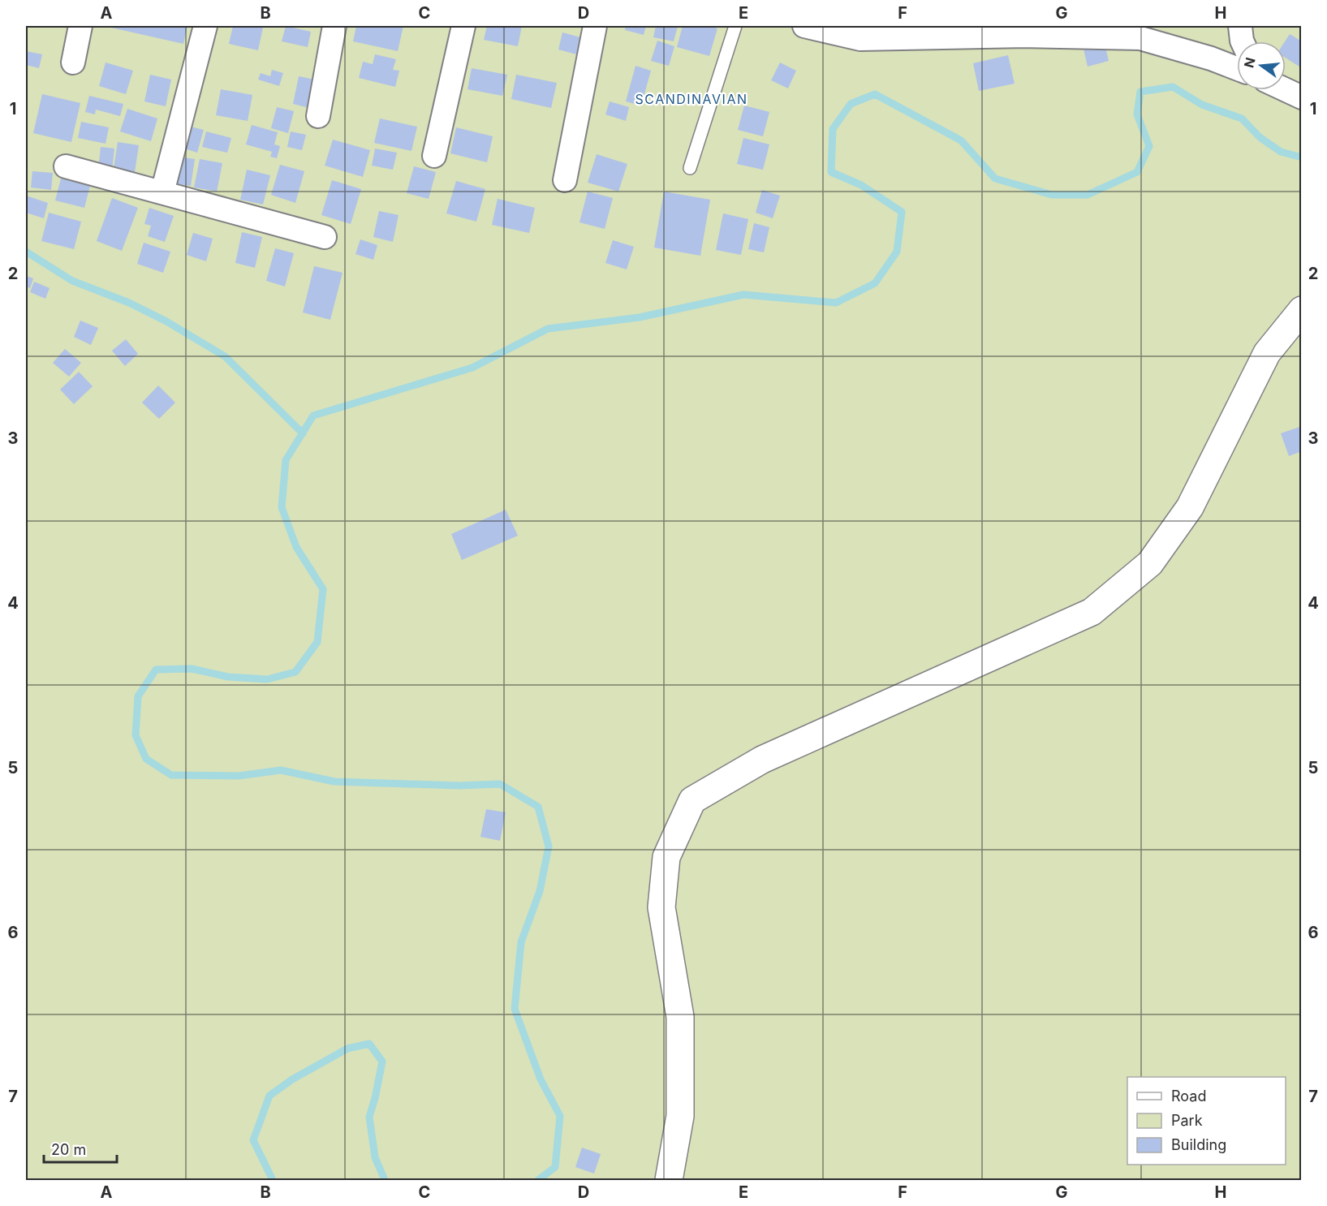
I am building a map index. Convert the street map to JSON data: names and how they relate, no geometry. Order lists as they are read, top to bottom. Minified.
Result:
{"districts":["SCANDINAVIAN"],"legend":["Road","Park","Building"],"scale_bar":"20 m","north":"left","grid":{"columns":["A","B","C","D","E","F","G","H"],"rows":["1","2","3","4","5","6","7"]}}
